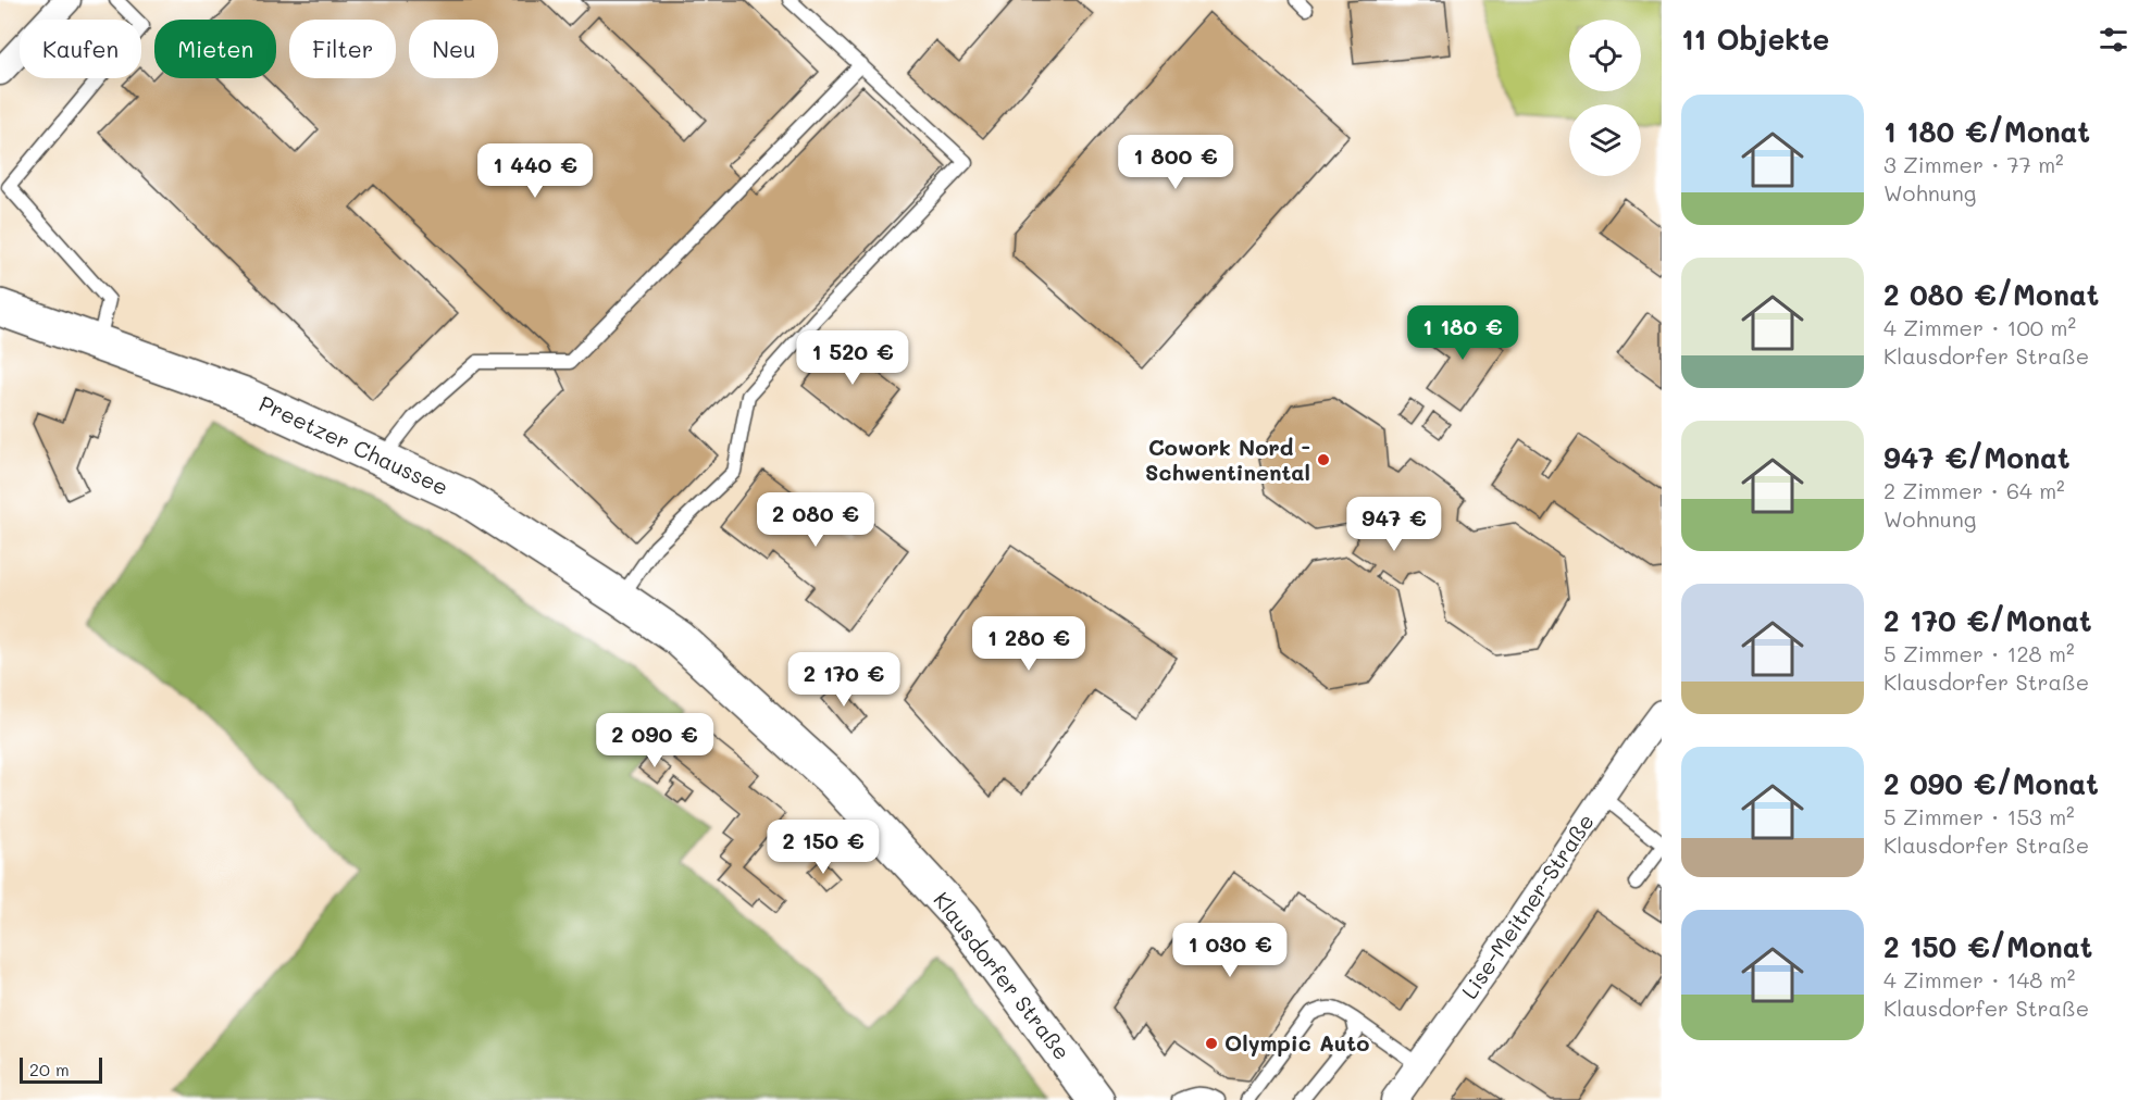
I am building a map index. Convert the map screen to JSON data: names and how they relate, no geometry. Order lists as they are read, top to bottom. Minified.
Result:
{"streets":{"street":["Preetzer Chaussee","Lise-Meitner-Straße","Klausdorfer Straße"]},"crossings":[["Preetzer Chaussee","Klausdorfer Straße"]],"places":["Cowork Nord - Schwentinental","Olympic Auto"],"scale_bar":"20 m","page":{"heading":"11 Objekte","chip":["Kaufen","Mieten","Filter","Neu"],"list":[{"name":"1 180 €/Monat","note":"3 Zimmer · 77 m² · Wohnung"},{"name":"2 080 €/Monat","note":"4 Zimmer · 100 m² · Klausdorfer Straße"},{"name":"947 €/Monat","note":"2 Zimmer · 64 m² · Wohnung"},{"name":"2 170 €/Monat","note":"5 Zimmer · 128 m² · Klausdorfer Straße"},{"name":"2 090 €/Monat","note":"5 Zimmer · 153 m² · Klausdorfer Straße"},{"name":"2 150 €/Monat","note":"4 Zimmer · 148 m² · Klausdorfer Straße"}],"price":["1 800 €","1 440 €","1 180 €","1 520 €","2 080 €","947 €","1 280 €","2 170 €","2 090 €","2 150 €","1 030 €"],"scale":"20 m"}}
